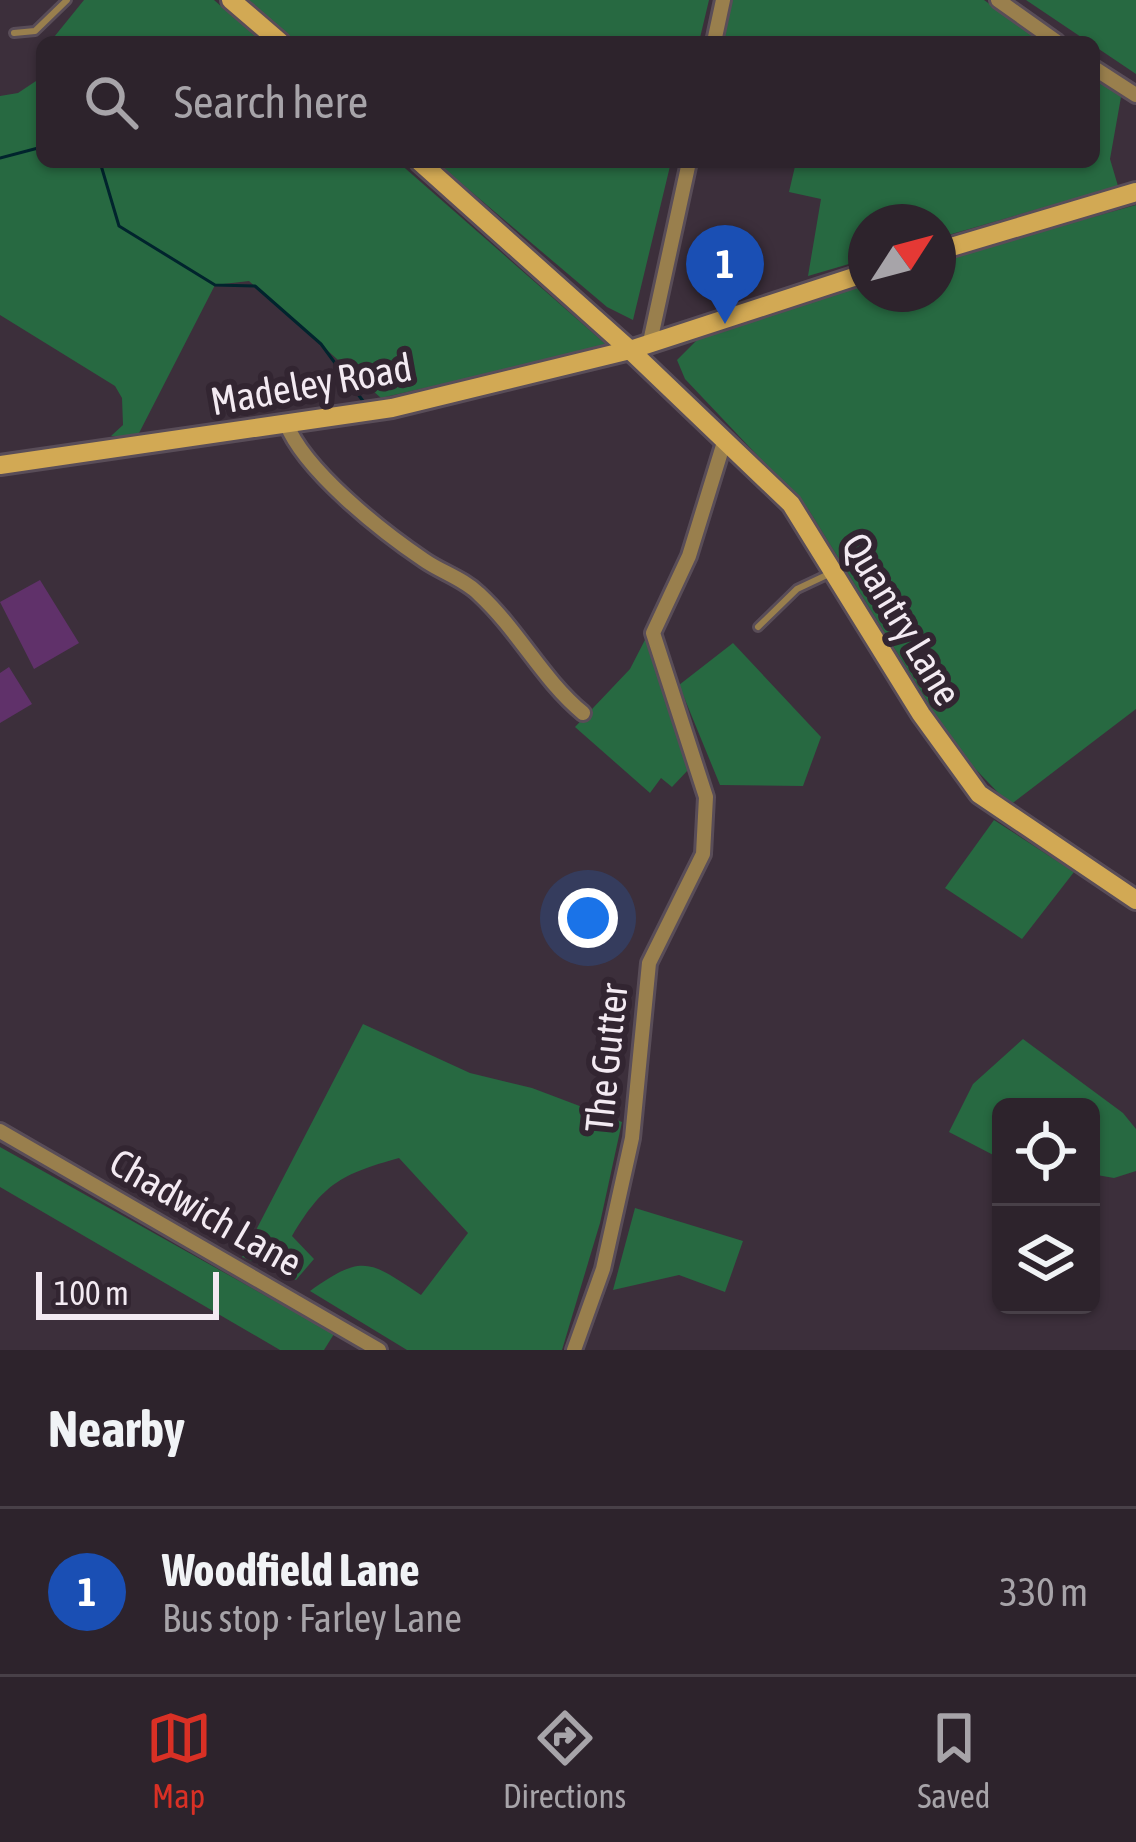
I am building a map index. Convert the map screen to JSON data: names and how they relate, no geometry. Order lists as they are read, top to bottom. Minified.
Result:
{"streets":{"street":["Madeley Road","Quantry Lane","The Gutter","Chadwich Lane"]},"crossings":[["Madeley Road","Quantry Lane"],["Quantry Lane","The Gutter"]],"scale_bar":"100 m","north":"top right","page":{"search":"Search here","pins":"1","scale":"100 m","heading":"Nearby","list":[{"mark":"1","name":"Woodfield Lane","note":"Bus stop · Farley Lane","value":"330 m"}],"nav":["Map","Directions","Saved"]}}
